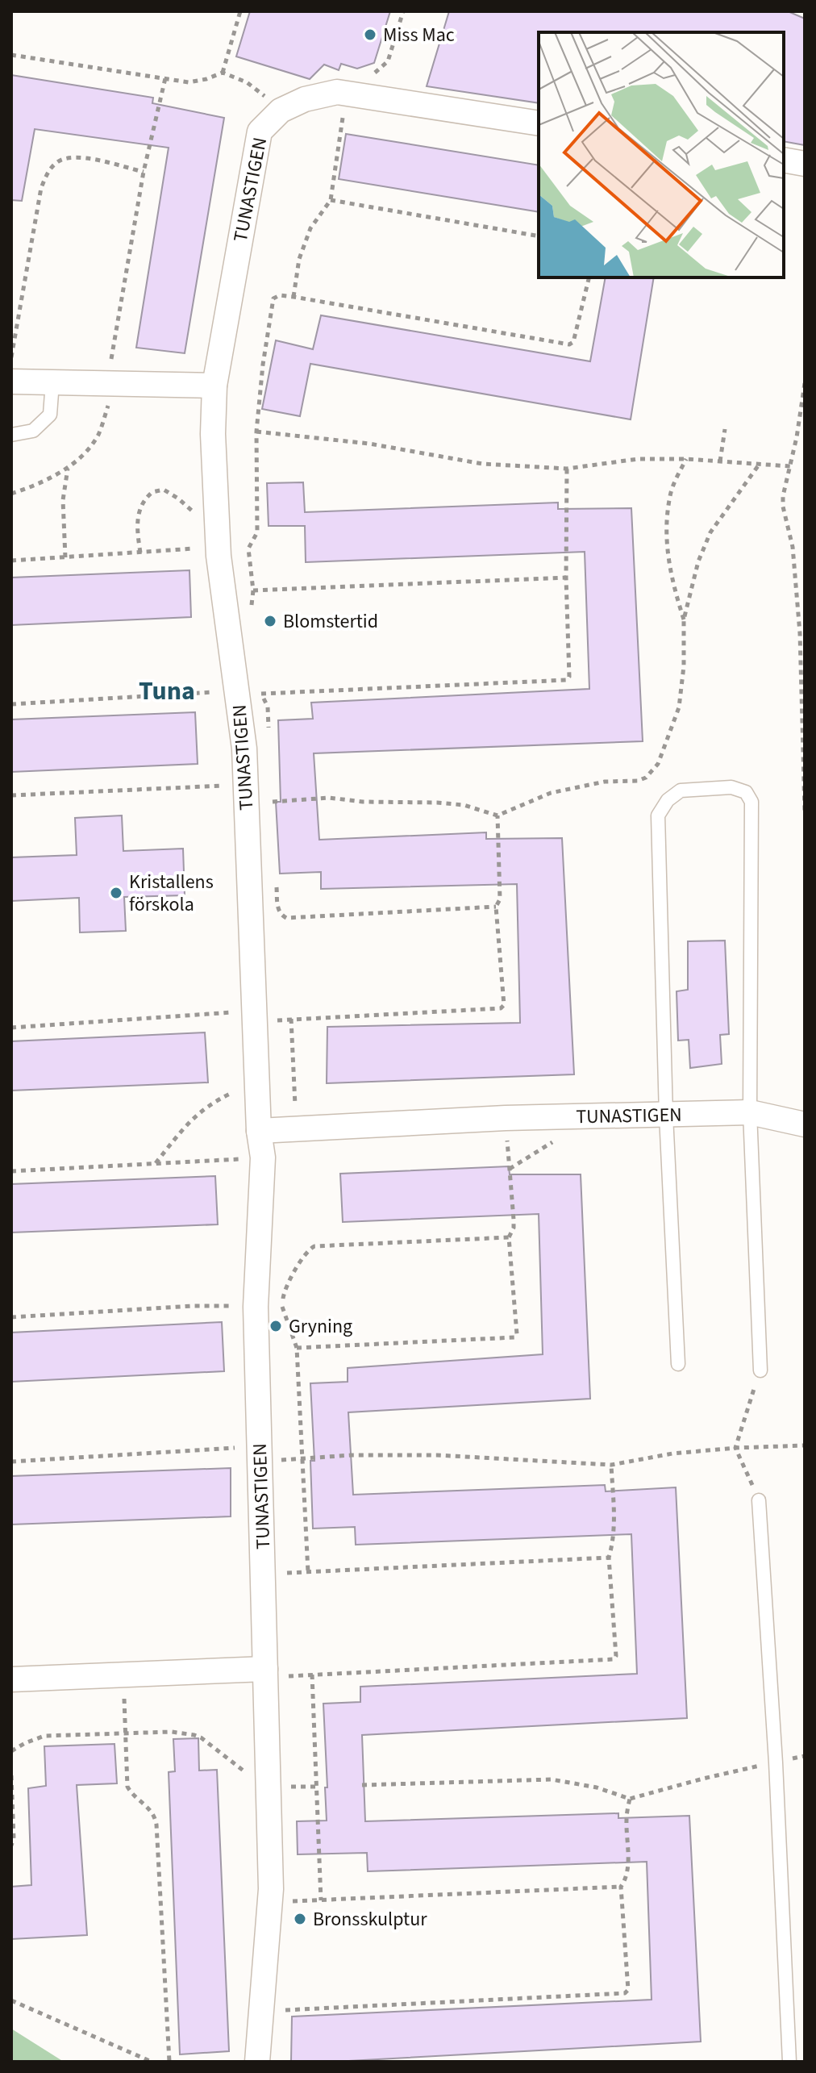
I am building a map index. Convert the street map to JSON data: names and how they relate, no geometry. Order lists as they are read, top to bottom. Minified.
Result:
{"streets":{"street":["TUNASTIGEN"]},"districts":["Tuna"],"places":["Miss Mac","Blomstertid","Kristallens förskola","Gryning","Bronsskulptur"]}
